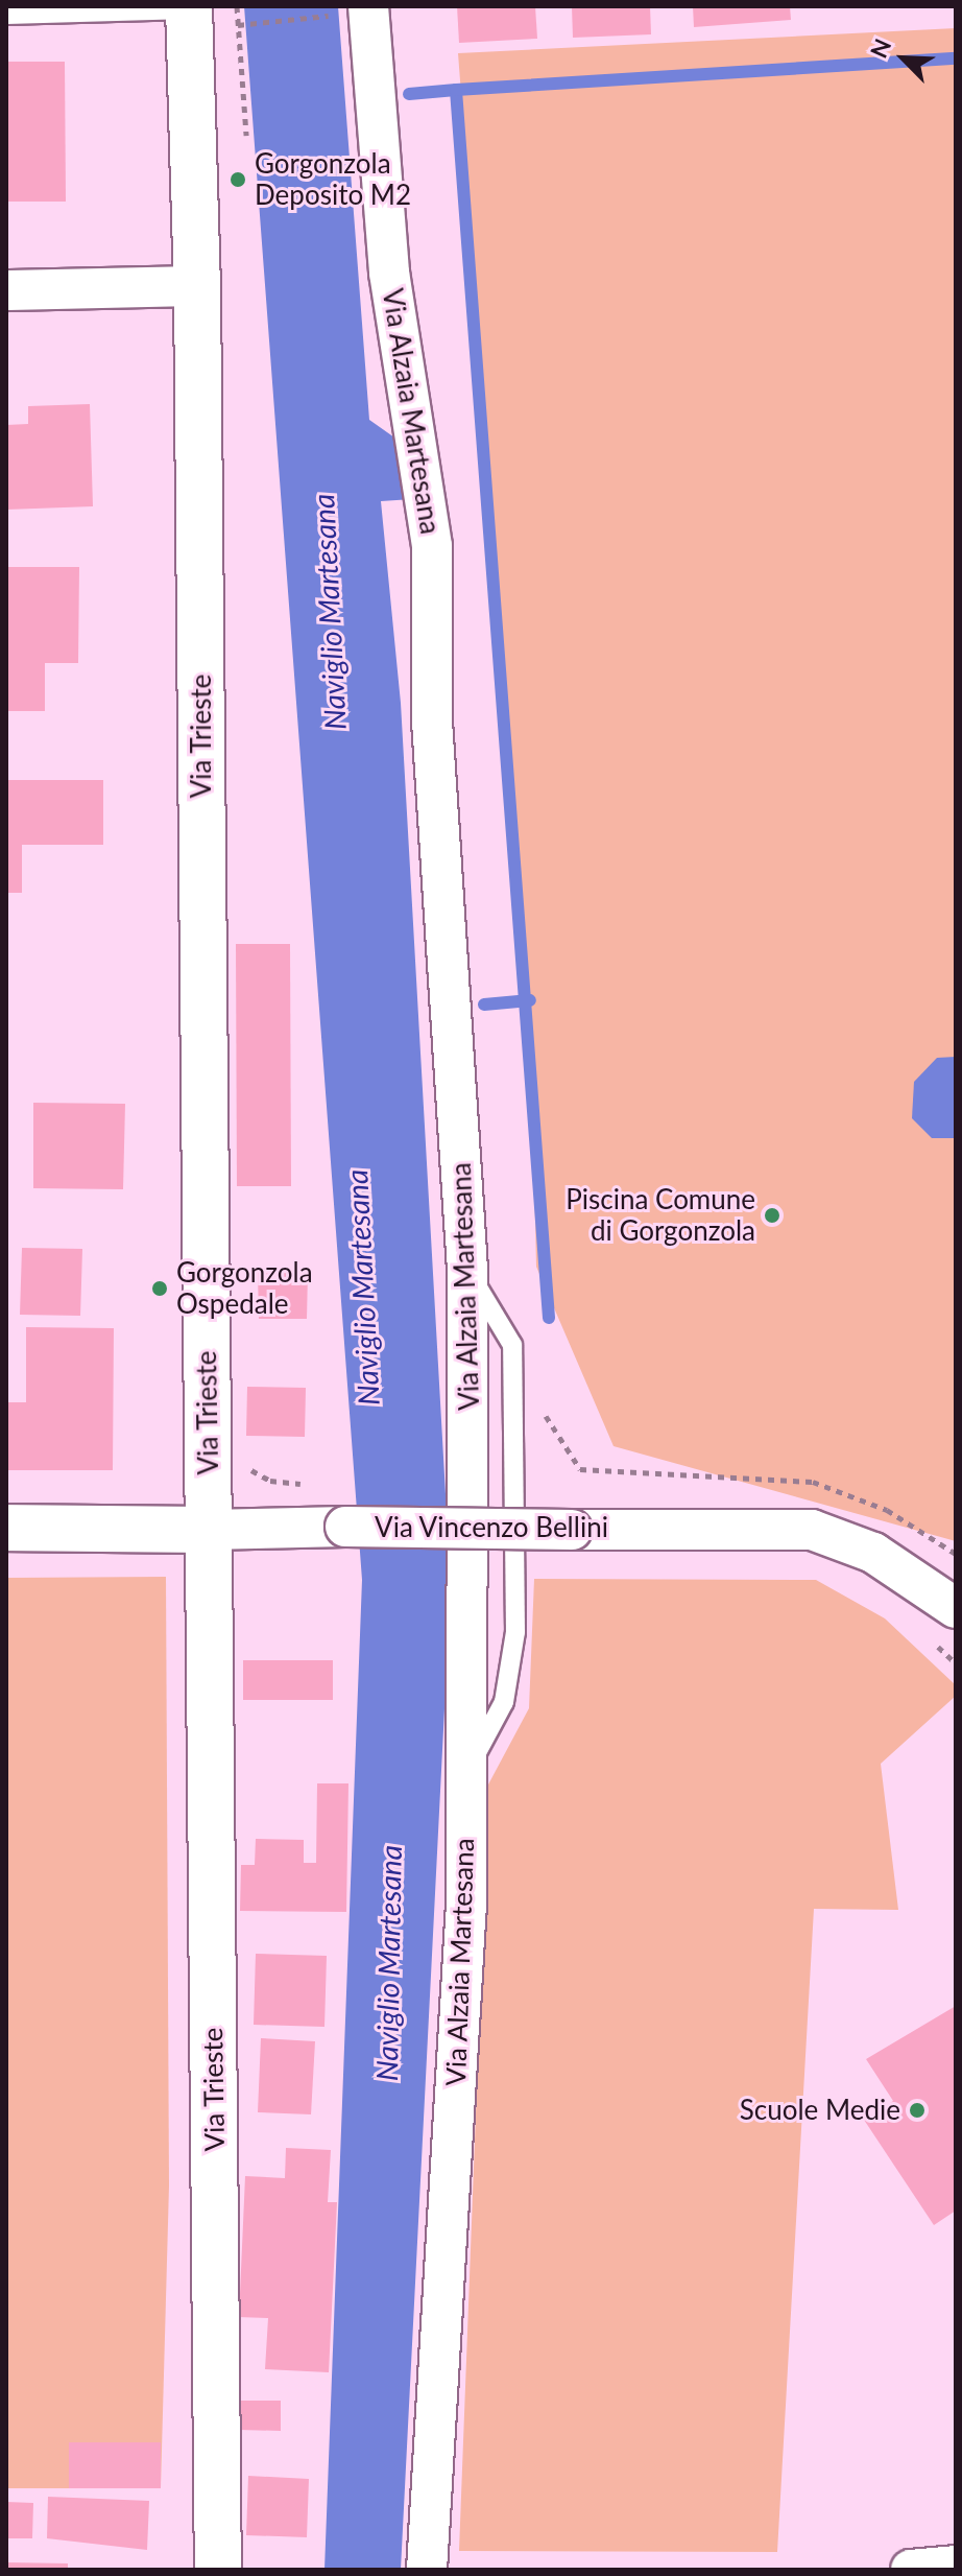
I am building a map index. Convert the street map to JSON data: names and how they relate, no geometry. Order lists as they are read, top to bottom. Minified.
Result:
{"streets":{"street":["Via Alzaia Martesana","Via Trieste","Via Vincenzo Bellini"]},"crossings":[["Via Trieste","Via Vincenzo Bellini"]],"water":["Naviglio Martesana"],"places":["Gorgonzola Deposito M2","Piscina Comune di Gorgonzola","Gorgonzola Ospedale","Scuole Medie"],"north":"top left"}
